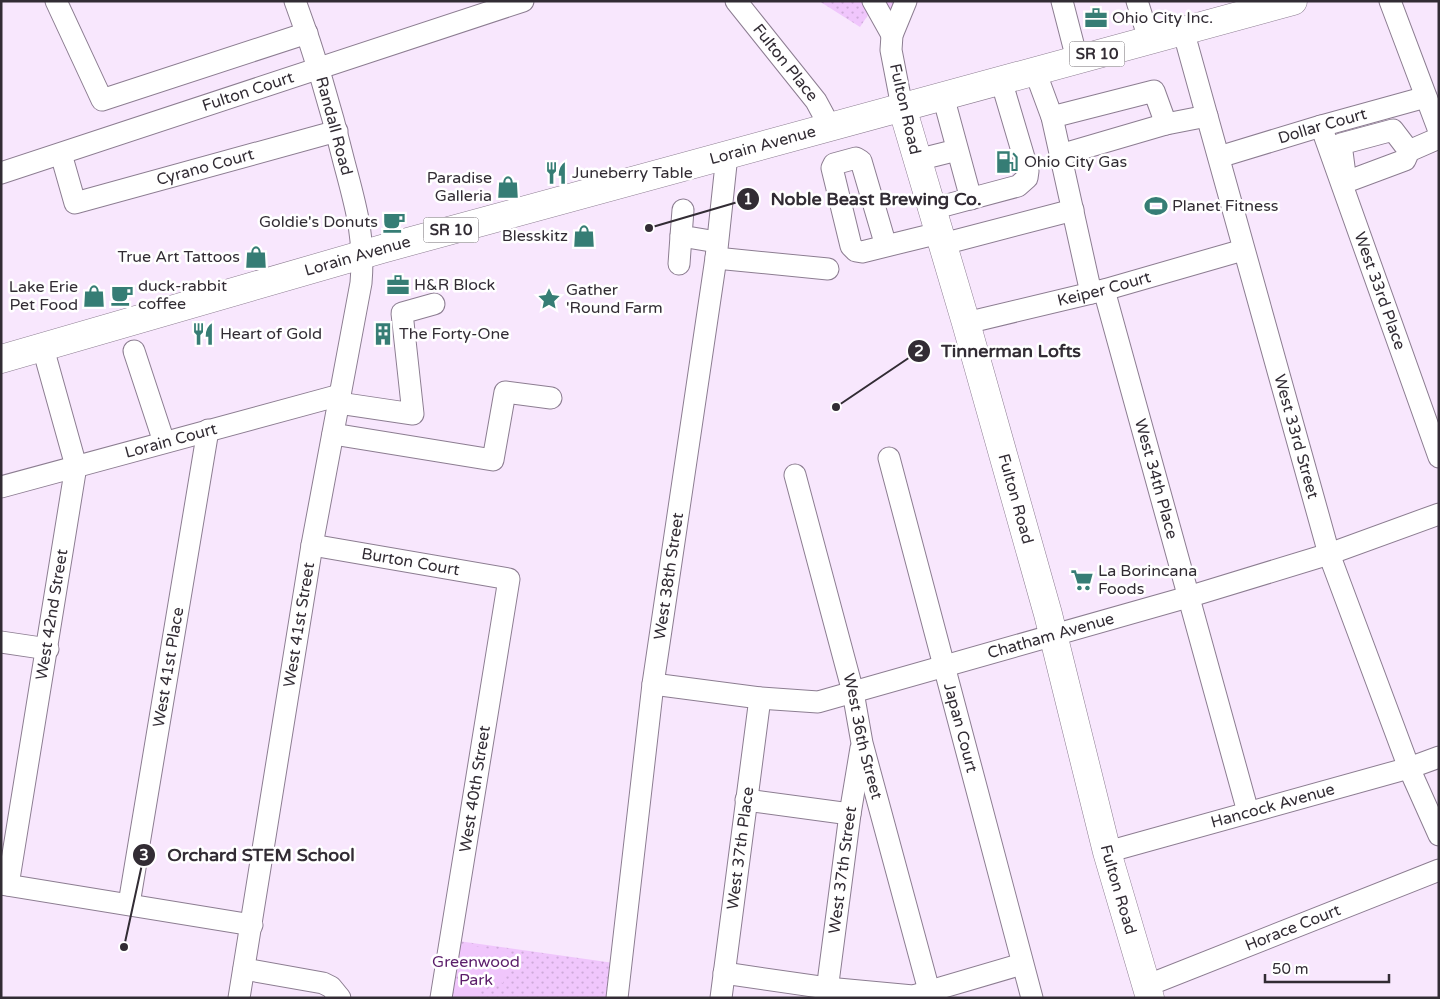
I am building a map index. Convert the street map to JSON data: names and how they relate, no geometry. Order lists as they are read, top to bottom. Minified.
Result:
{"streets":{"main road":["SR 10","Fulton Road","Lorain Avenue"],"street":["Fulton Place","Fulton Court","Randall Road","Dollar Court","Cyrano Court","Keiper Court","West 33rd Place","West 33rd Street","Lorain Court","West 34th Place","Burton Court","West 38th Street","West 42nd Street","West 41st Street","Chatham Avenue","West 41st Place","Japan Court","West 36th Street","West 40th Street","Hancock Avenue","West 37th Place","West 37th Street","Horace Court"]},"crossings":[["Fulton Place","Lorain Avenue"],["Fulton Court","Randall Road"],["Fulton Court","Cyrano Court"],["Fulton Road","Lorain Avenue"],["Fulton Road","Keiper Court"],["Fulton Road","Chatham Avenue"],["Fulton Road","Hancock Avenue"],["Fulton Road","Horace Court"],["Randall Road","Lorain Avenue"],["Randall Road","Cyrano Court"],["Randall Road","West 41st Street"],["Dollar Court","West 33rd Place"],["Dollar Court","West 33rd Street"],["Lorain Avenue","West 33rd Street"],["Lorain Avenue","West 34th Place"],["Lorain Avenue","West 38th Street"],["Lorain Avenue","West 42nd Street"],["Lorain Avenue","West 41st Street"],["Keiper Court","West 33rd Street"],["Keiper Court","West 34th Place"],["West 33rd Street","Chatham Avenue"],["West 33rd Street","Hancock Avenue"],["Lorain Court","West 42nd Street"],["Lorain Court","West 41st Street"],["Lorain Court","West 41st Place"],["West 34th Place","Chatham Avenue"],["West 34th Place","Hancock Avenue"],["Burton Court","West 41st Street"],["Burton Court","West 40th Street"],["West 38th Street","Chatham Avenue"],["Chatham Avenue","Japan Court"],["Chatham Avenue","West 36th Street"],["Chatham Avenue","West 37th Place"],["West 36th Street","West 37th Street"]],"parks":["Greenwood Park"],"places":{"office":["Ohio City Inc.","H&R Block"],"fuel station":["Ohio City Gas"],"restaurant":["Juneberry Table","Heart of Gold"],"shop":["Paradise Galleria","Blesskitz","True Art Tattoos","Lake Erie Pet Food"],"sports":["Planet Fitness"],"cafe":["Goldie's Donuts","duck-rabbit coffee"],"other":["Noble Beast Brewing Co.","Tinnerman Lofts","Orchard STEM School"],"place":["Gather 'Round Farm"],"building":["The Forty-One"],"supermarket":["La Borincana Foods"]},"scale_bar":"50 m"}
